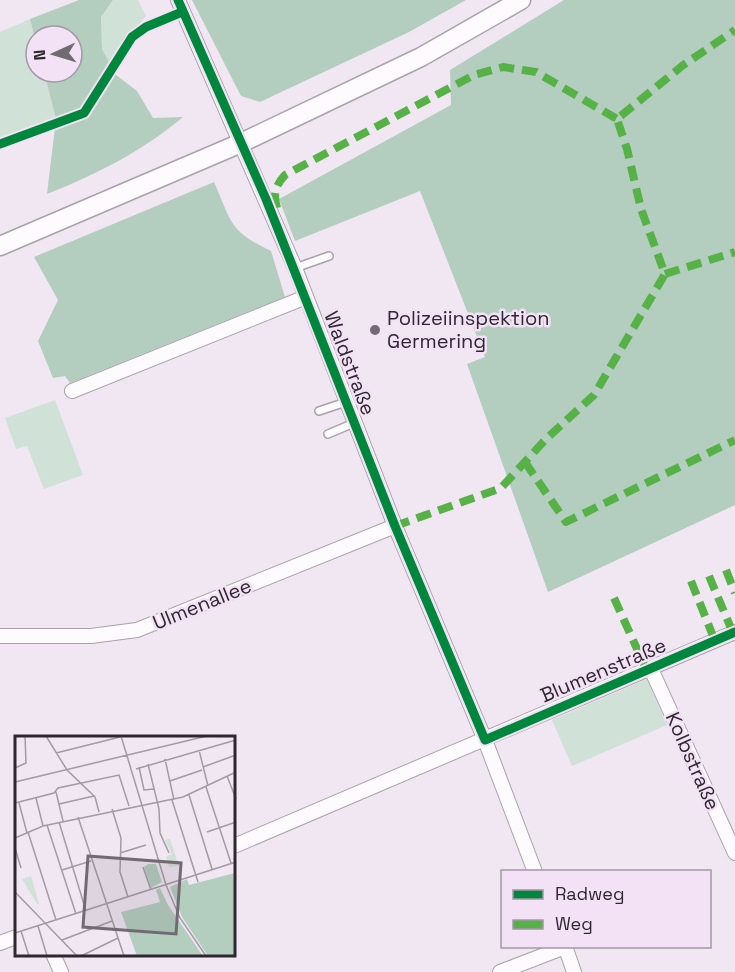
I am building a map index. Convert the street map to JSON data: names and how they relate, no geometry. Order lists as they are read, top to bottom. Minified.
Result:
{"streets":{"street":["Waldstraße","Ulmenallee","Blumenstraße","Kolbstraße"]},"crossings":[["Waldstraße","Ulmenallee"],["Waldstraße","Blumenstraße"],["Blumenstraße","Kolbstraße"]],"places":["Polizeiinspektion Germering"],"legend":["Radweg","Weg"],"north":"left"}
